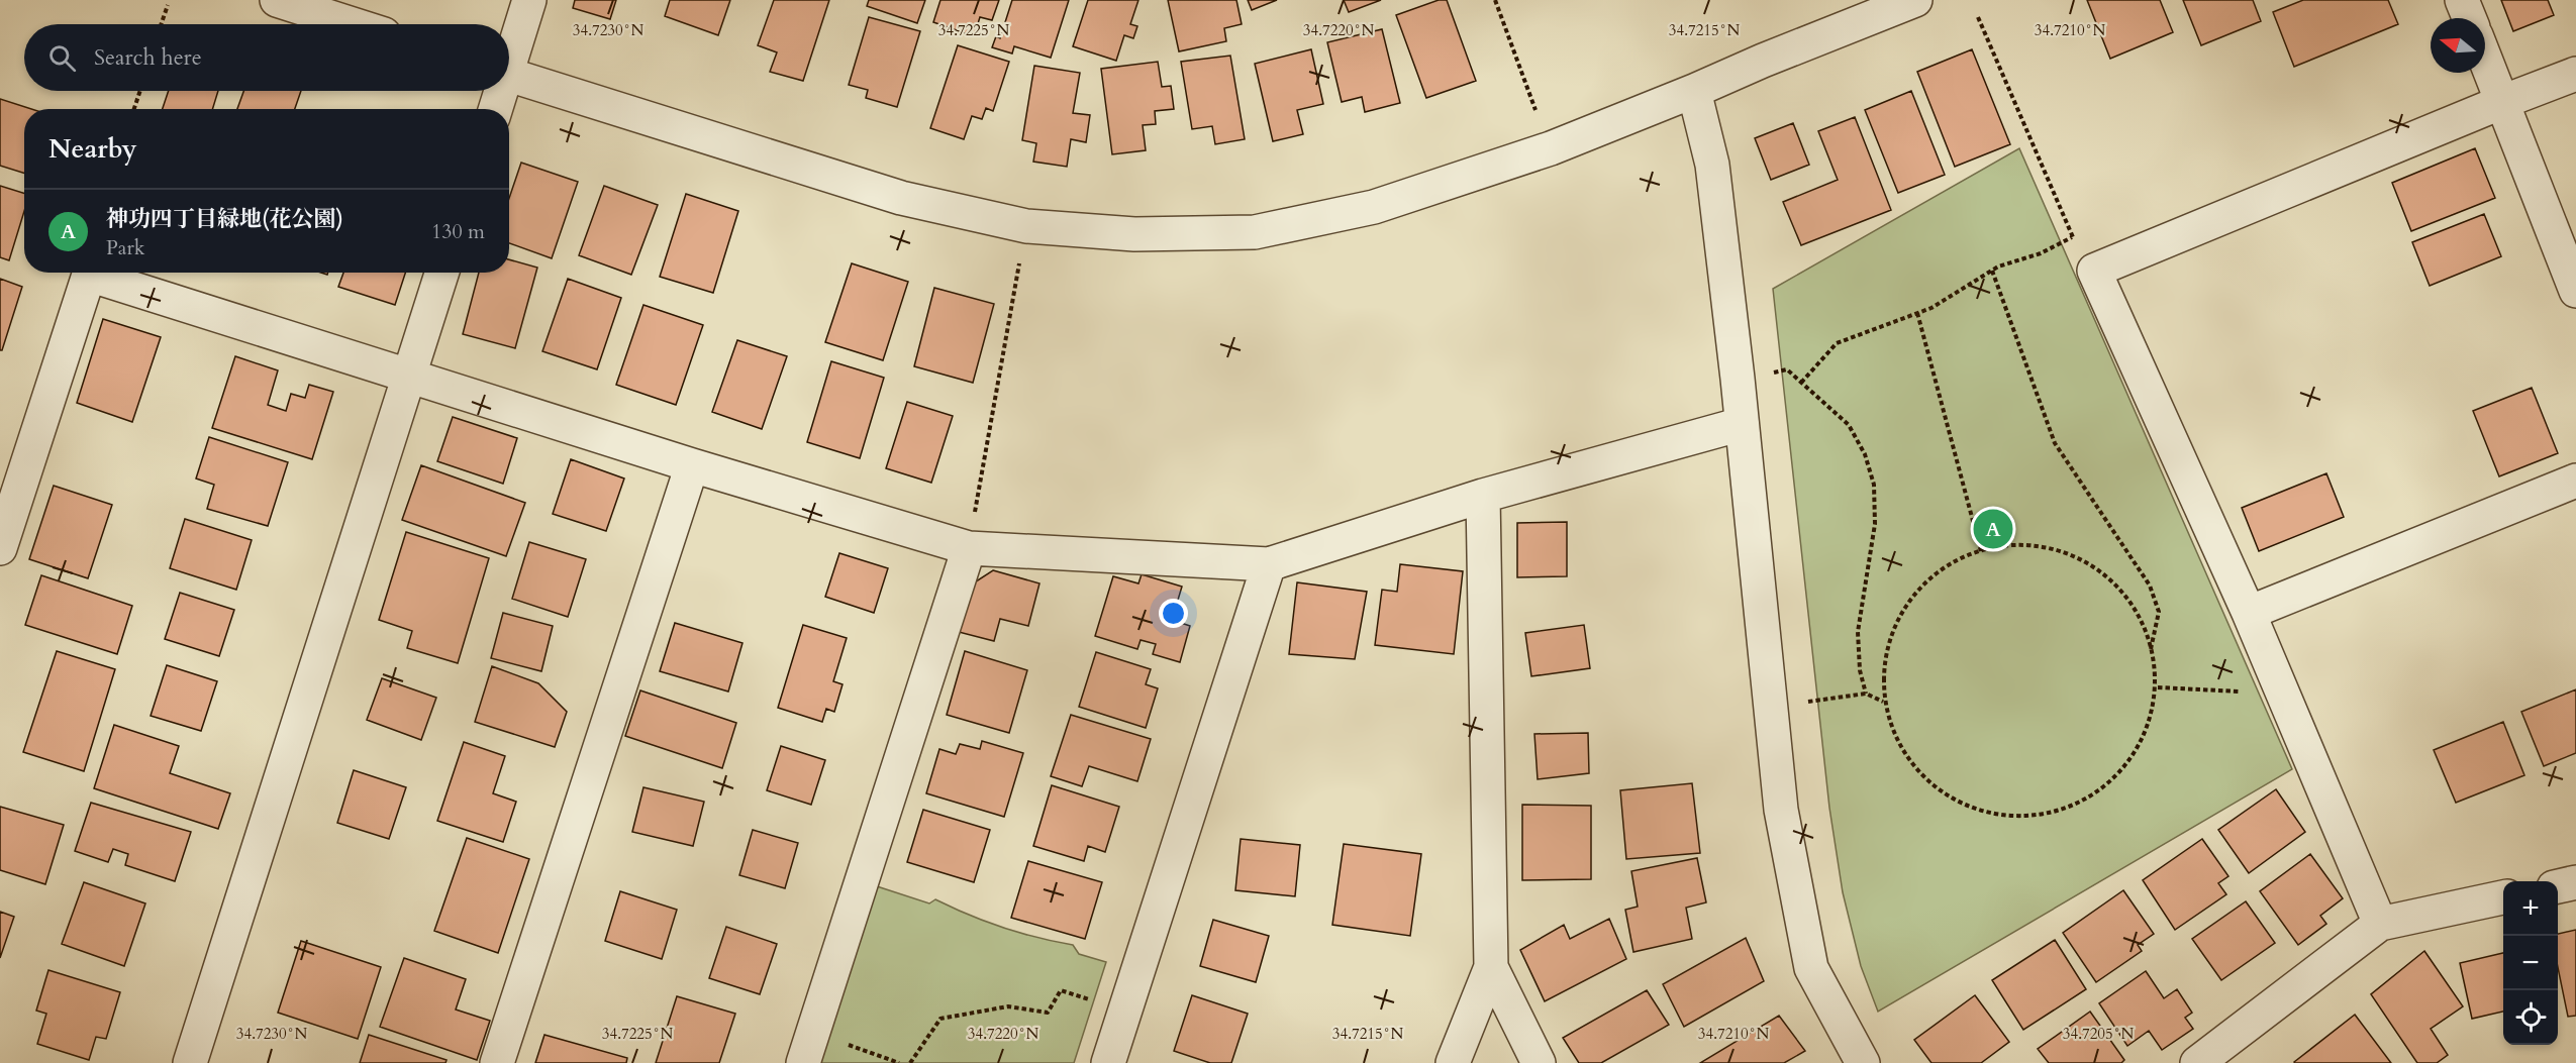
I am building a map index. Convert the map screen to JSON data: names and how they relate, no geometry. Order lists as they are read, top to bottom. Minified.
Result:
{"north":"left","page":{"search":"Search here","heading":"Nearby","list":[{"mark":"A","name":"神功四丁目緑地(花公園)","note":"Park","value":"130 m"}],"pins":"A","map_buttons":["+","−"]},"coordinates":["34.7230°N","34.7225°N","34.7220°N","34.7215°N","34.7210°N","34.7205°N"]}
